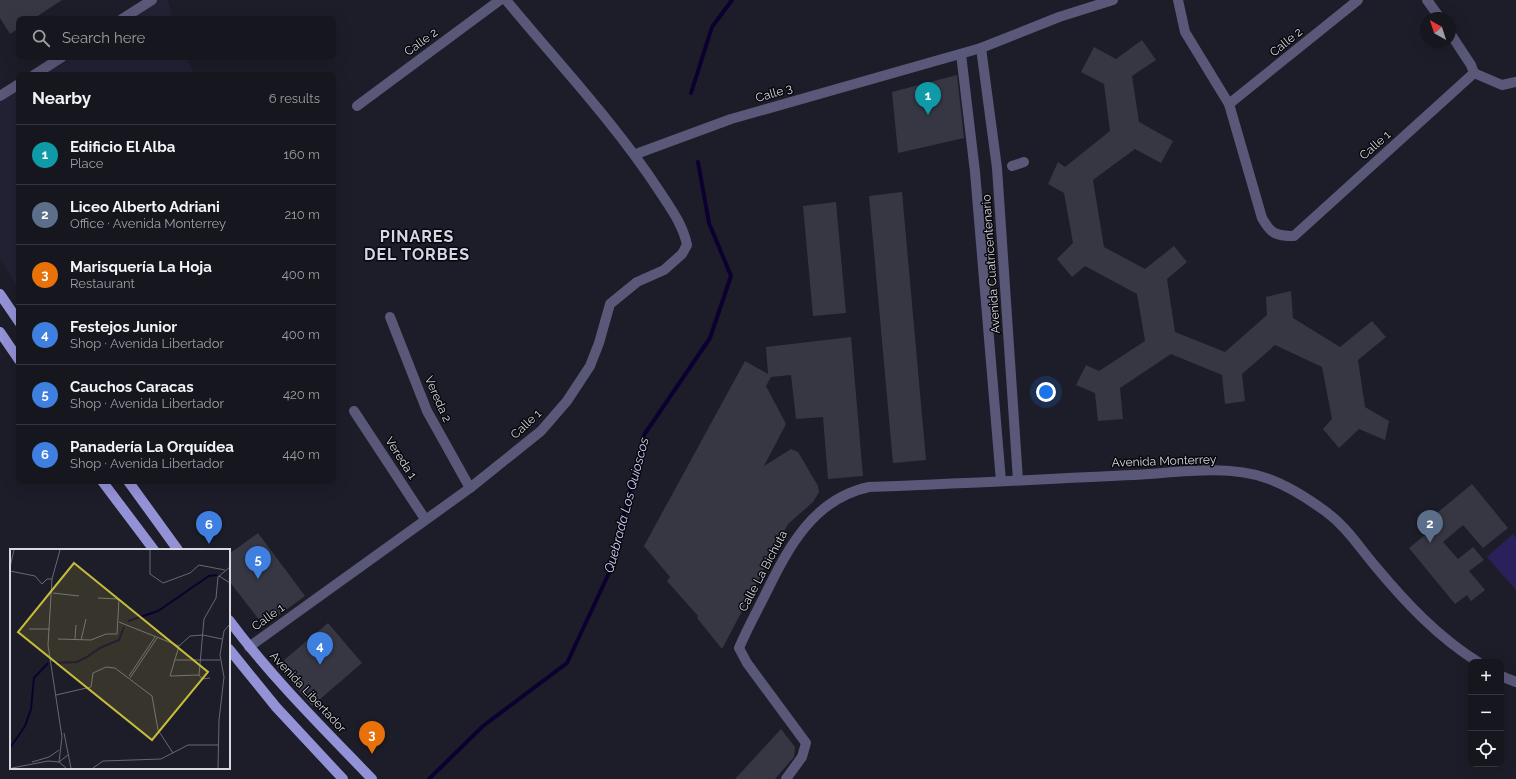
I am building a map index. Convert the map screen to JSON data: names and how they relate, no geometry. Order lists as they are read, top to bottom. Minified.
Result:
{"streets":{"main road":["Avenida Libertador"],"street":["Calle 2","Calle 3","Calle 1","Avenida Cuatricentenario","Vereda 2","Vereda 1","Avenida Monterrey","Calle La Bichuta"]},"crossings":[["Calle 2","Calle 1"],["Calle 3","Calle 1"],["Calle 3","Avenida Cuatricentenario"],["Calle 1","Vereda 2"],["Calle 1","Vereda 1"],["Calle 1","Avenida Libertador"],["Avenida Cuatricentenario","Avenida Monterrey"],["Avenida Cuatricentenario","Calle La Bichuta"],["Avenida Monterrey","Calle La Bichuta"]],"districts":["PINARES DEL TORBES"],"water":["Quebrada Los Quioscos"],"north":"top left","page":{"search":"Search here","heading":["Nearby","6 results"],"pins":["1","2","6","5","4","3"],"list":[{"mark":"1","name":"Edificio El Alba","note":"Place","value":"160 m"},{"mark":"2","name":"Liceo Alberto Adriani","note":"Office · Avenida Monterrey","value":"210 m"},{"mark":"3","name":"Marisquería La Hoja","note":"Restaurant","value":"400 m"},{"mark":"4","name":"Festejos Junior","note":"Shop · Avenida Libertador","value":"400 m"},{"mark":"5","name":"Cauchos Caracas","note":"Shop · Avenida Libertador","value":"420 m"},{"mark":"6","name":"Panadería La Orquídea","note":"Shop · Avenida Libertador","value":"440 m"}],"map_buttons":["+","−"]}}
